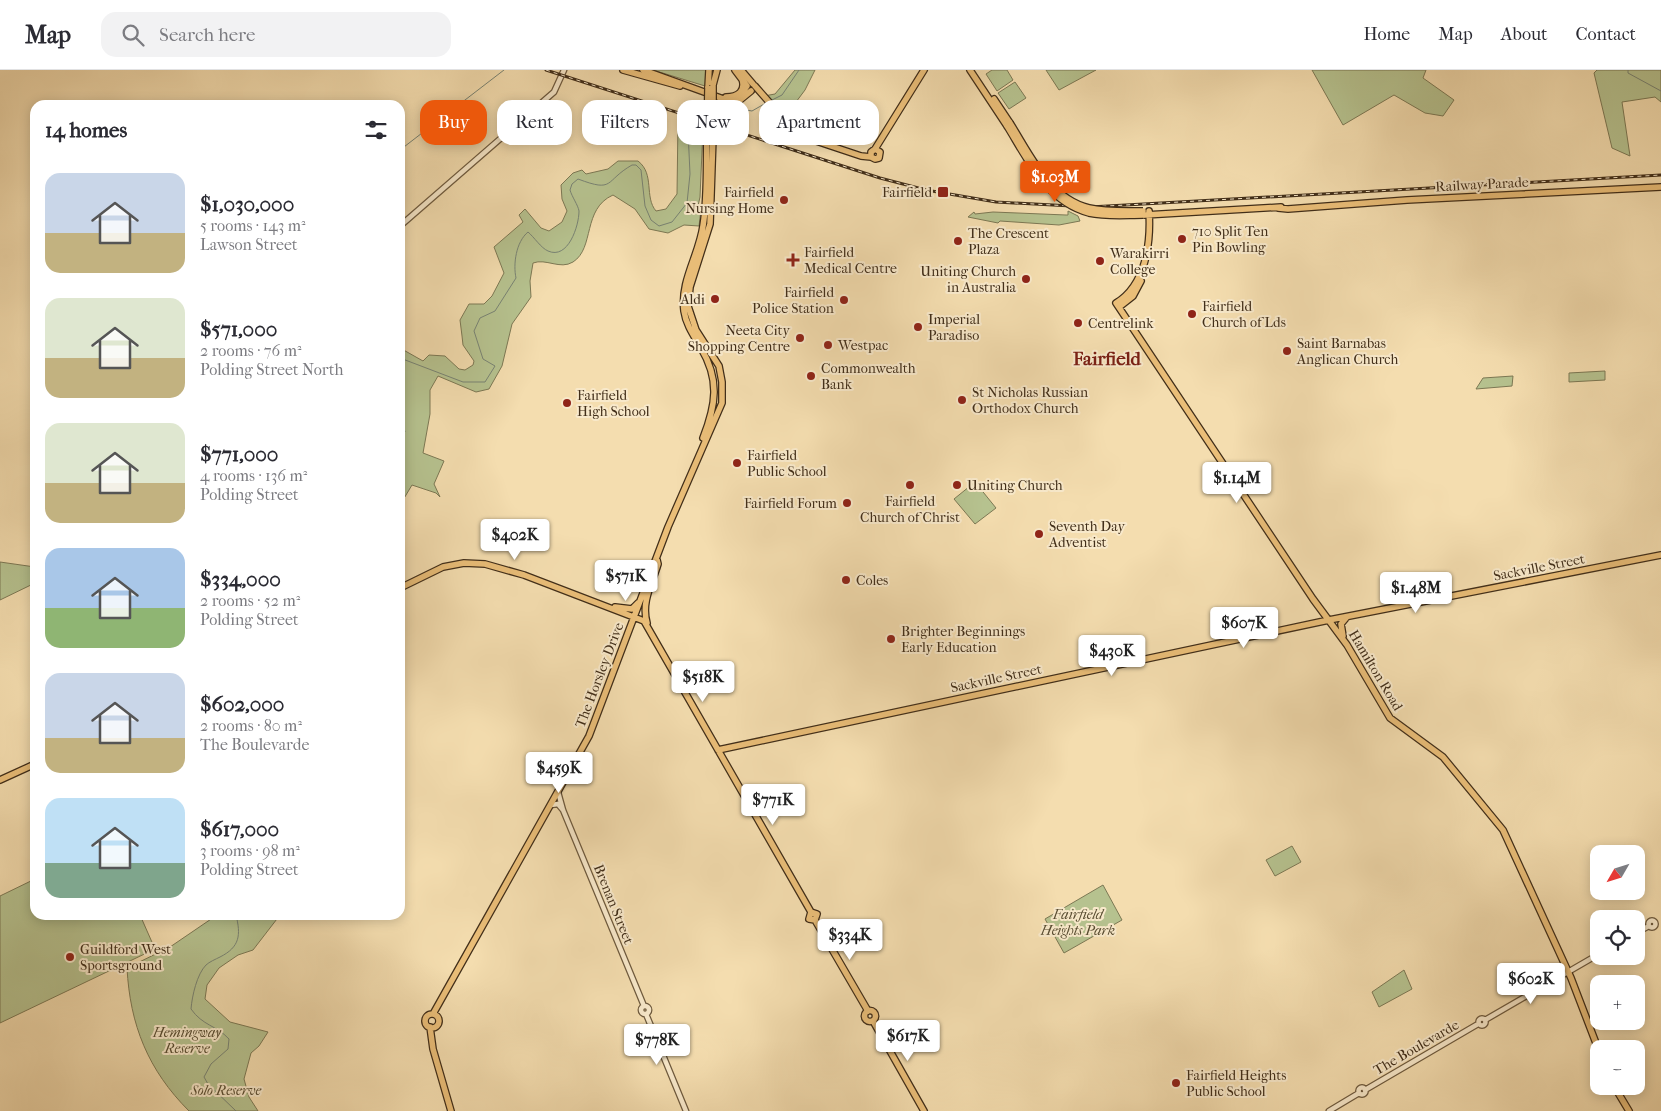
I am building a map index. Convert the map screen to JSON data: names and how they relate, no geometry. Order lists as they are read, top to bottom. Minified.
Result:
{"streets":{"main road":["Railway Parade","Sackville Street","Hamilton Road","The Horsley Drive"],"street":["Brenan Street","The Boulevarde"]},"crossings":[["Railway Parade","Hamilton Road"],["Sackville Street","Hamilton Road"],["Hamilton Road","The Boulevarde"],["The Horsley Drive","Brenan Street"]],"districts":["Fairfield"],"parks":["Fairfield Heights Park","Hemingway Reserve","Solo Reserve"],"places":{"transit":["Fairfield"],"other":["Fairfield Nursing Home","710 Split Ten Pin Bowling","The Crescent Plaza","Warakirri College","Uniting Church in Australia","Aldi","Fairfield Police Station","Fairfield Church of Lds","Centrelink","Imperial Paradiso","Neeta City Shopping Centre","Westpac","Saint Barnabas Anglican Church","Commonwealth Bank","St Nicholas Russian Orthodox Church","Fairfield High School","Fairfield Public School","Fairfield Church of Christ","Uniting Church","Fairfield Forum","Seventh Day Adventist","Coles","Brighter Beginnings Early Education","Guildford West Sportsground","Fairfield Heights Public School"],"health":["Fairfield Medical Centre"]},"north":"bottom left","page":{"header":"Map","search":"Search here","nav":["Home","Map","About","Contact"],"chip":["Buy","Rent","Filters","New","Apartment"],"heading":"14 homes","list":[{"name":"$1,030,000","note":"5 rooms · 143 m² · Lawson Street"},{"name":"$571,000","note":"2 rooms · 76 m² · Polding Street North"},{"name":"$771,000","note":"4 rooms · 136 m² · Polding Street"},{"name":"$334,000","note":"2 rooms · 52 m² · Polding Street"},{"name":"$602,000","note":"2 rooms · 80 m² · The Boulevarde"},{"name":"$617,000","note":"3 rooms · 98 m² · Polding Street"}],"price":["$1.03M","$1.14M","$402K","$571K","$1.48M","$607K","$430K","$518K","$459K","$771K","$334K","$602K","$617K","$778K"],"map_buttons":["+","−"]}}
